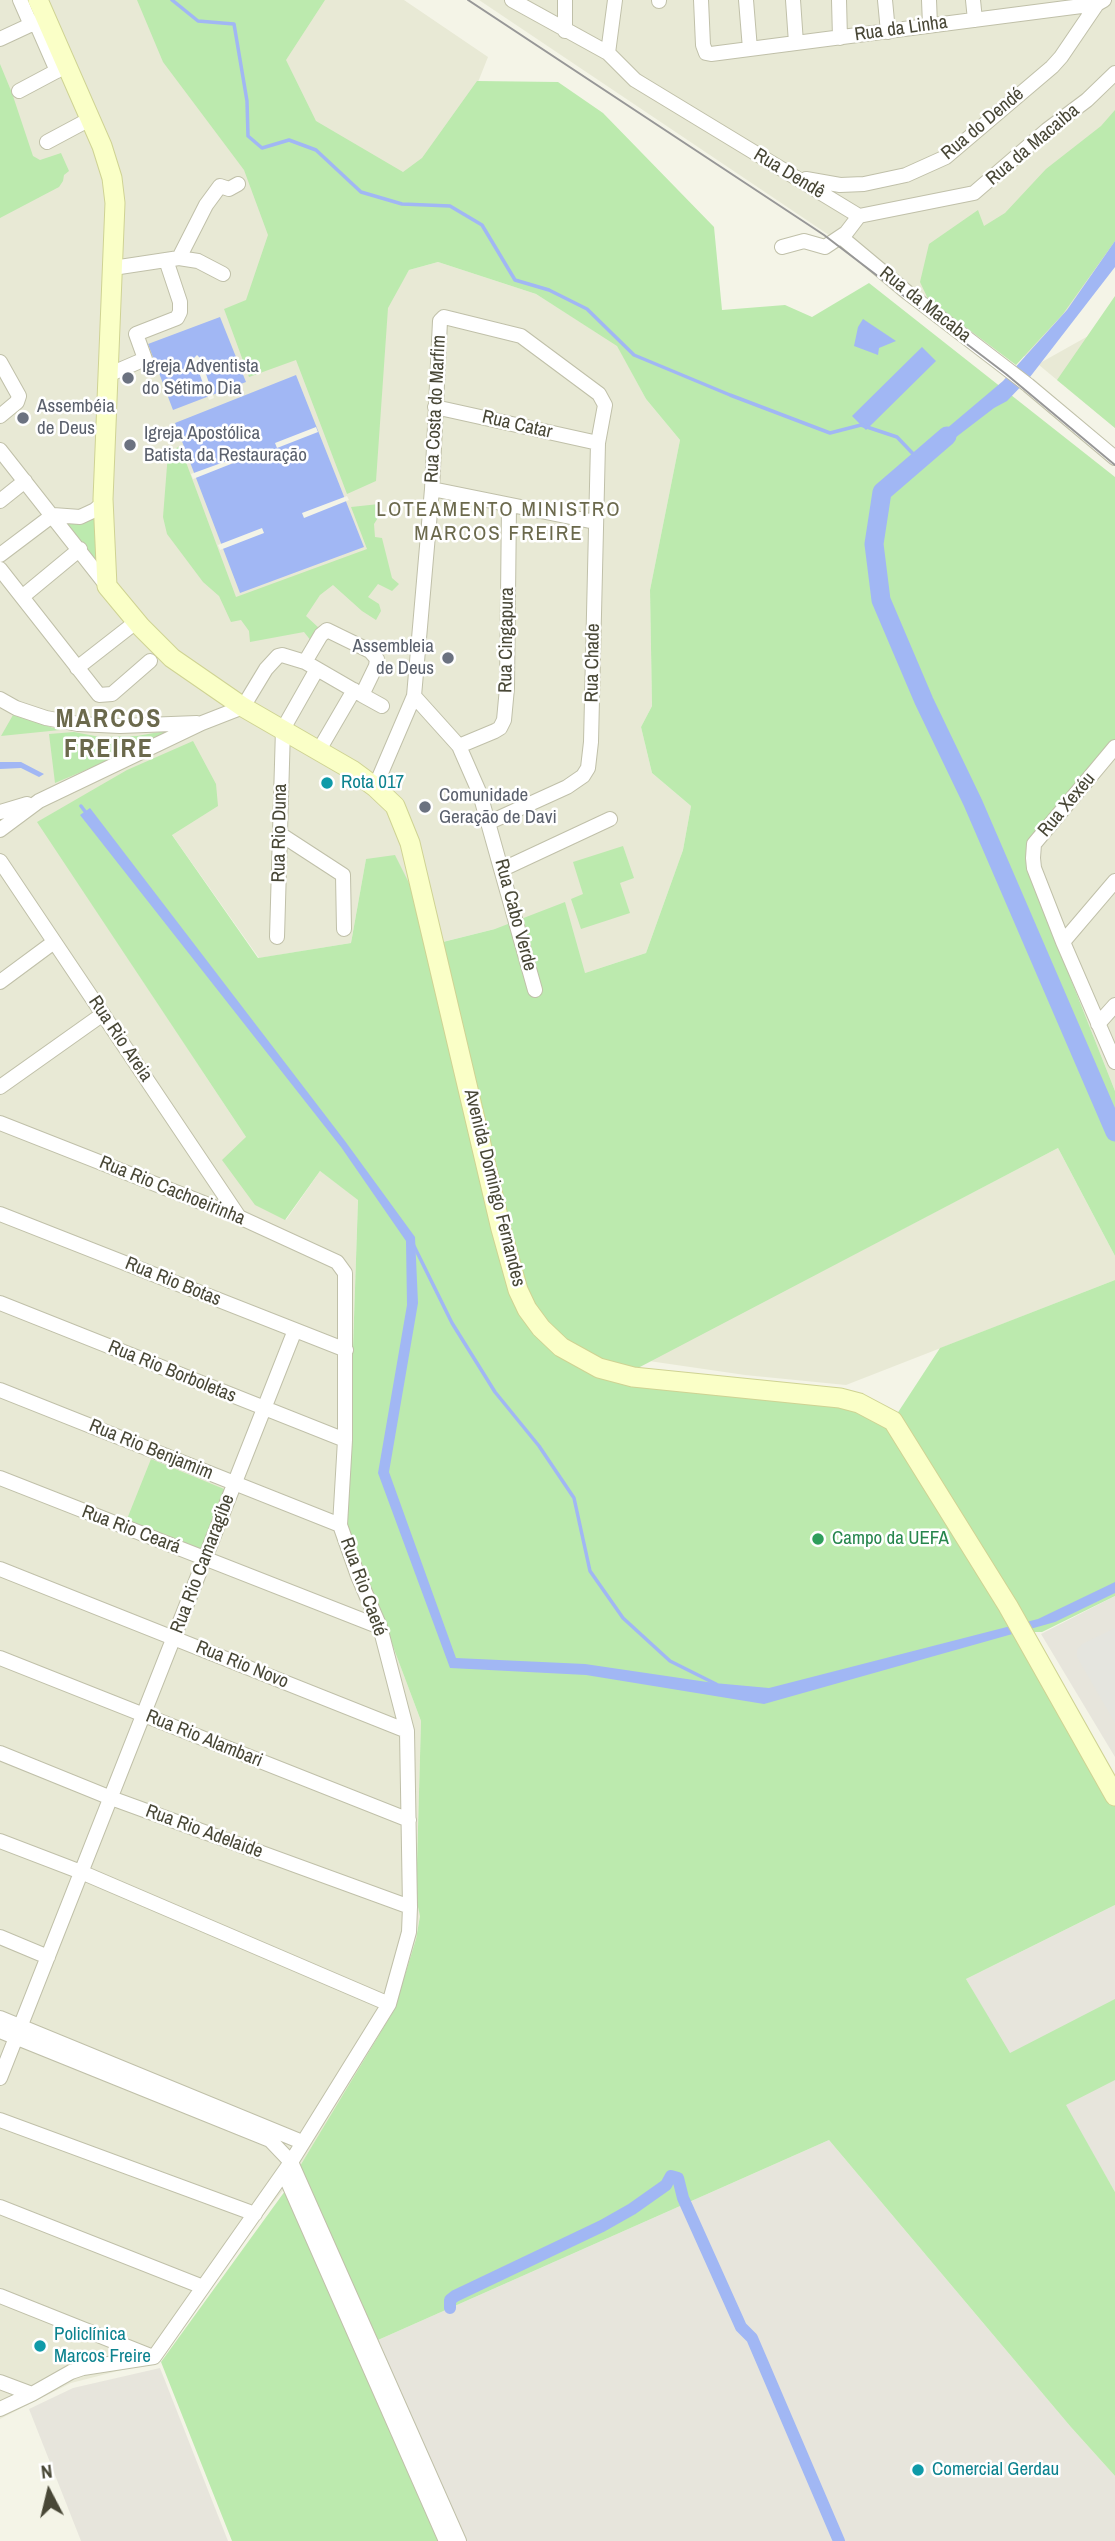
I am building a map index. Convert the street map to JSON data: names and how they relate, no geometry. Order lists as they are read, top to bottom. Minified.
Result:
{"streets":{"main road":["Avenida Domingo Fernandes"],"street":["Rua da Linha","Rua do Dendé","Rua da Macaiba","Rua Dendê","Rua da Macaba","Rua Costa do Marfim","Rua Catar","Rua Cingapura","Rua Chade","Rua Xexéu","Rua Rio Duna","Rua Cabo Verde","Rua Rio Areia","Rua Rio Cachoeirinha","Rua Rio Botas","Rua Rio Borboletas","Rua Rio Benjamim","Rua Rio Ceará","Rua Rio Camaragibe","Rua Rio Caeté","Rua Rio Novo","Rua Rio Alambari","Rua Rio Adelaide"]},"crossings":[["Rua da Linha","Rua do Dendé"],["Rua do Dendé","Rua Dendê"],["Rua da Macaiba","Rua Dendê"],["Rua Costa do Marfim","Rua Catar"],["Rua Costa do Marfim","Rua Chade"],["Rua Costa do Marfim","Rua Cabo Verde"],["Rua Costa do Marfim","Avenida Domingo Fernandes"],["Rua Catar","Rua Chade"],["Rua Cingapura","Rua Cabo Verde"],["Rua Chade","Rua Cabo Verde"],["Rua Rio Duna","Avenida Domingo Fernandes"],["Rua Rio Areia","Rua Rio Cachoeirinha"],["Rua Rio Cachoeirinha","Rua Rio Caeté"],["Rua Rio Botas","Rua Rio Camaragibe"],["Rua Rio Botas","Rua Rio Caeté"],["Rua Rio Borboletas","Rua Rio Camaragibe"],["Rua Rio Borboletas","Rua Rio Caeté"],["Rua Rio Benjamim","Rua Rio Camaragibe"],["Rua Rio Benjamim","Rua Rio Caeté"],["Rua Rio Ceará","Rua Rio Camaragibe"],["Rua Rio Ceará","Rua Rio Caeté"],["Rua Rio Camaragibe","Rua Rio Novo"],["Rua Rio Camaragibe","Rua Rio Alambari"],["Rua Rio Camaragibe","Rua Rio Adelaide"],["Rua Rio Caeté","Rua Rio Novo"],["Rua Rio Caeté","Rua Rio Alambari"],["Rua Rio Caeté","Rua Rio Adelaide"]],"districts":["LOTEAMENTO MINISTRO MARCOS FREIRE","MARCOS FREIRE"],"places":["Igreja Adventista do Sétimo Dia","Assembéia de Deus","Igreja Apostólica Batista da Restauração","Assembleia de Deus","Rota 017","Comunidade Geração de Davi","Campo da UEFA","Policlínica Marcos Freire","Comercial Gerdau"],"north":"top"}
